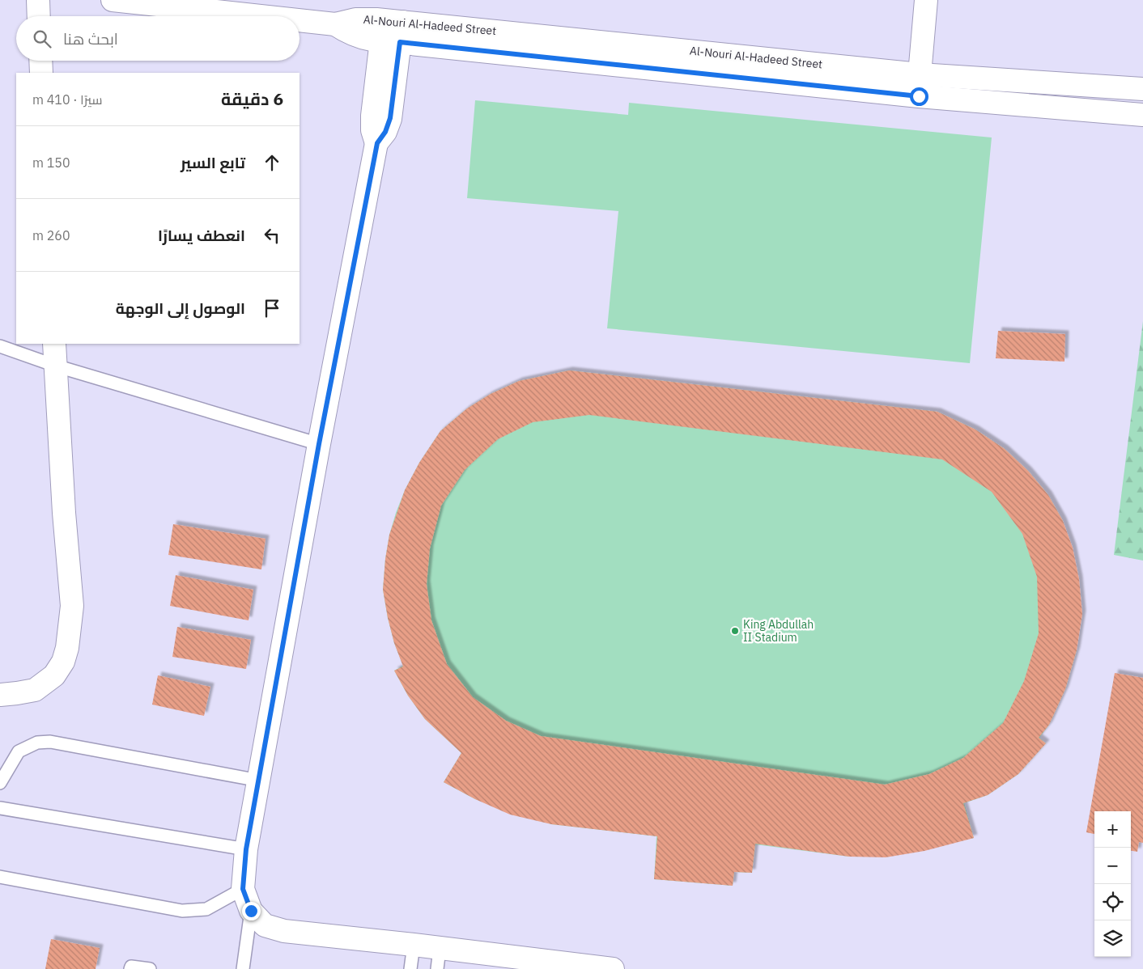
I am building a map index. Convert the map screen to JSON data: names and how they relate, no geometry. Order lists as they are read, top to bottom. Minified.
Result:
{"streets":{"street":["Al-Nouri Al-Hadeed Street"]},"places":["King Abdullah II Stadium"],"page":{"search":"ابحث هنا","heading":["6 دقيقة","سيرًا · 410 m"],"list":[["تابع السير","150 m"],["انعطف يسارًا","260 m"],"الوصول إلى الوجهة"],"map_buttons":["+","−"]}}
